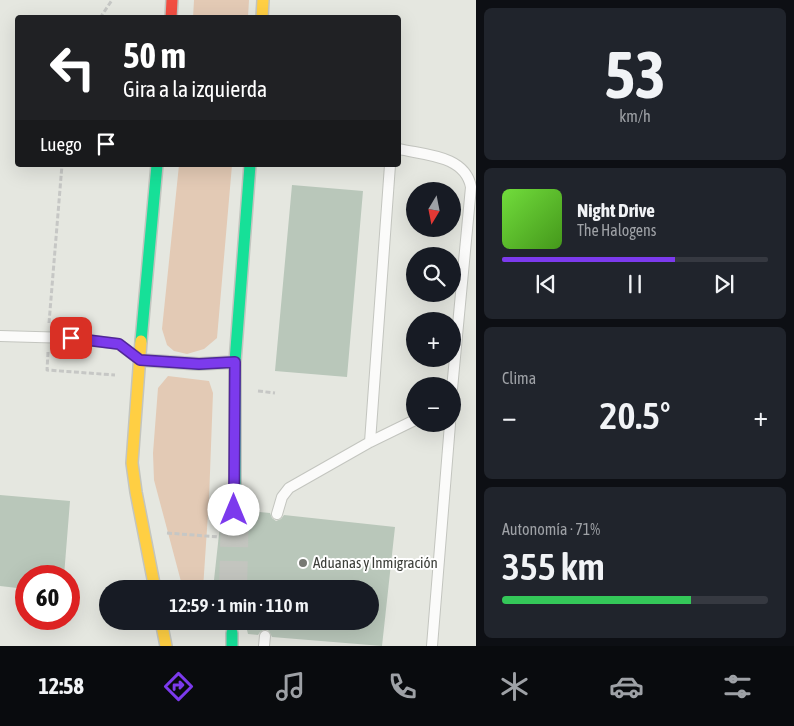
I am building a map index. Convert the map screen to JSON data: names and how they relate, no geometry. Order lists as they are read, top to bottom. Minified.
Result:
{"places":["Aduanas y Inmigración"],"north":"bottom","page":{"tile":[["53","km/h"],"Clima",["Autonomía · 71%","355 km"]],"turn":["50 m","Gira a la izquierda"],"then":"Luego","map_buttons":["+","−"],"song":["Night Drive","The Halogens"],"heat":["−","20.5°","+"],"limit":"60","trip":"12:59 · 1 min · 110 m","tabs":"12:58"}}
